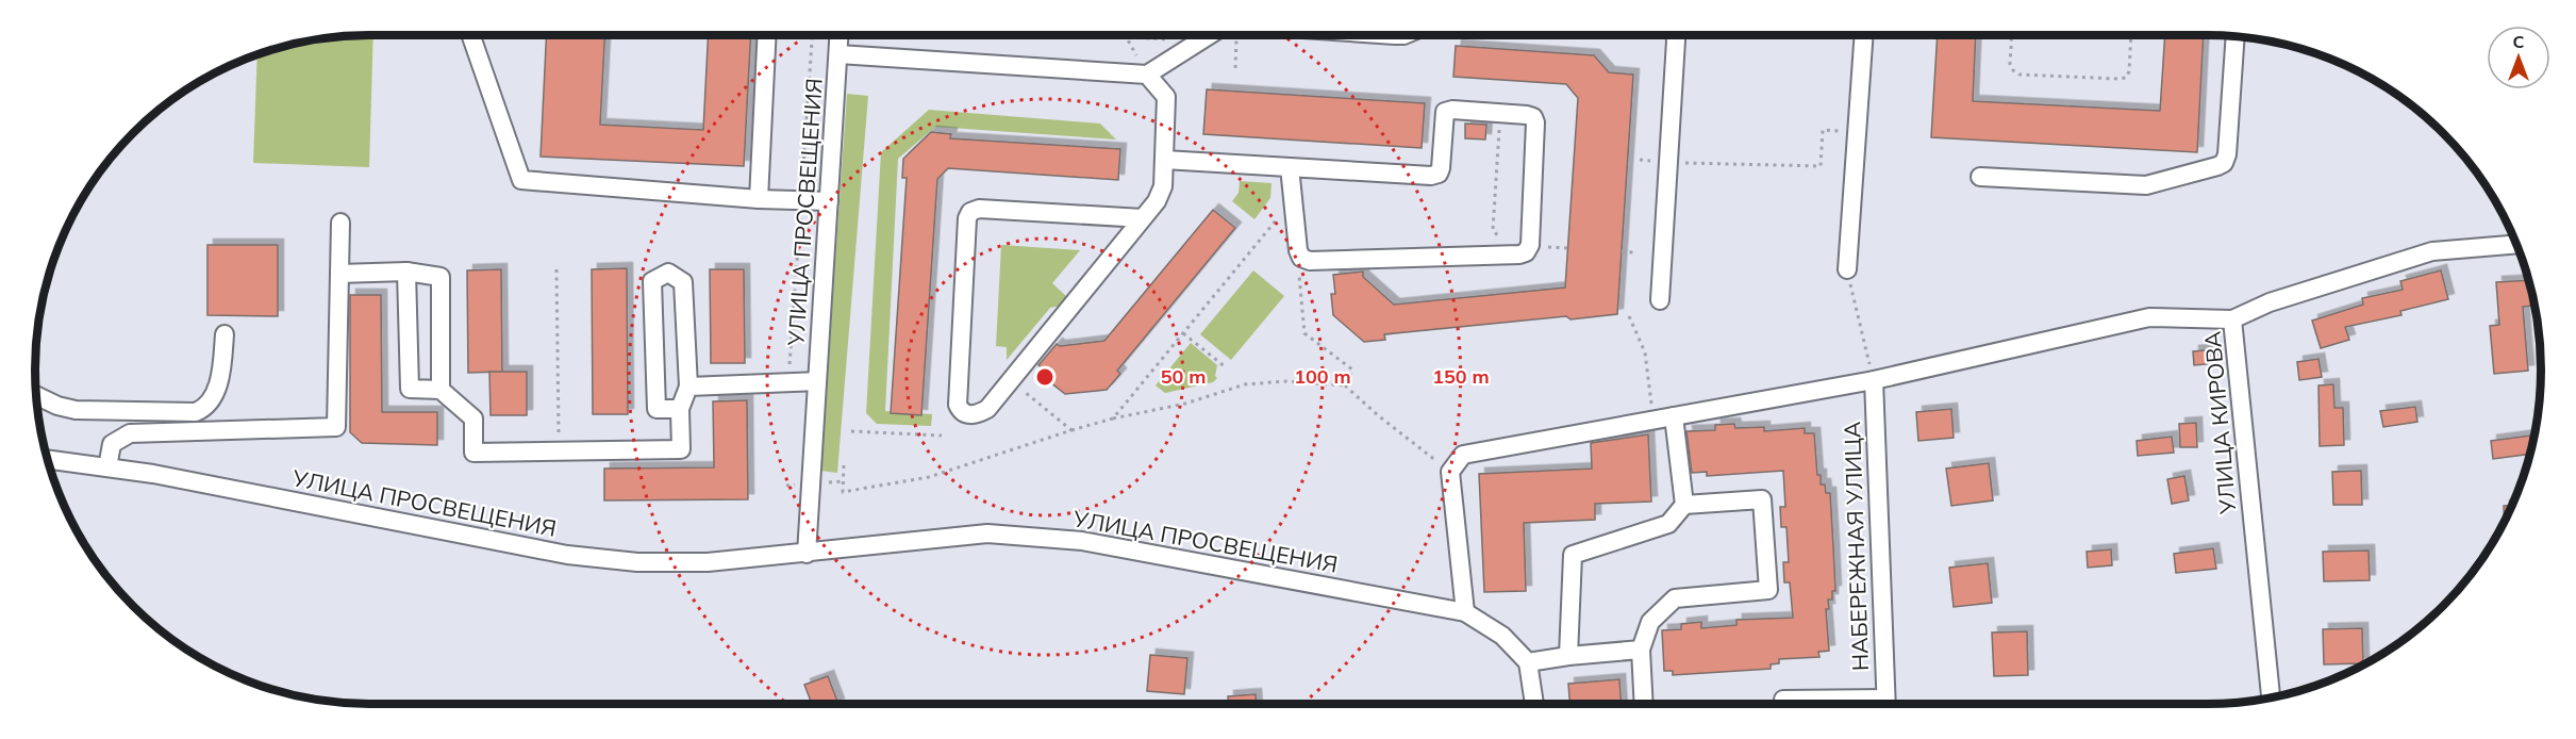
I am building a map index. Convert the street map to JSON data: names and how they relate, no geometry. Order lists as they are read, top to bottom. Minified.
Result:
{"streets":{"street":["УЛИЦА ПРОСВЕЩЕНИЯ","УЛИЦА КИРОВА","НАБЕРЕЖНАЯ УЛИЦА"]},"north":"top","rings":["50 m","100 m","150 m"]}
